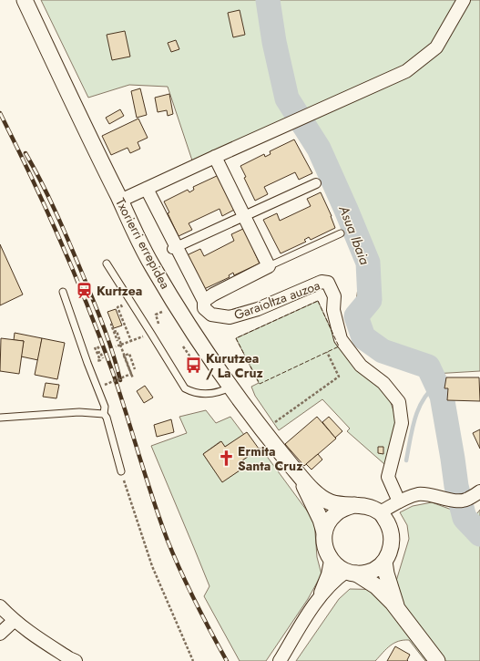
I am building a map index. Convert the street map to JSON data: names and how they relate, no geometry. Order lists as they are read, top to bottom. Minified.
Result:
{"streets":{"street":["Txorierri errepidea","Garaioltza auzoa"]},"water":["Asua Ibaia"],"places":{"station":["Kurtzea"],"bus stop":["Kurutzea / La Cruz"],"church":["Ermita Santa Cruz"]}}
